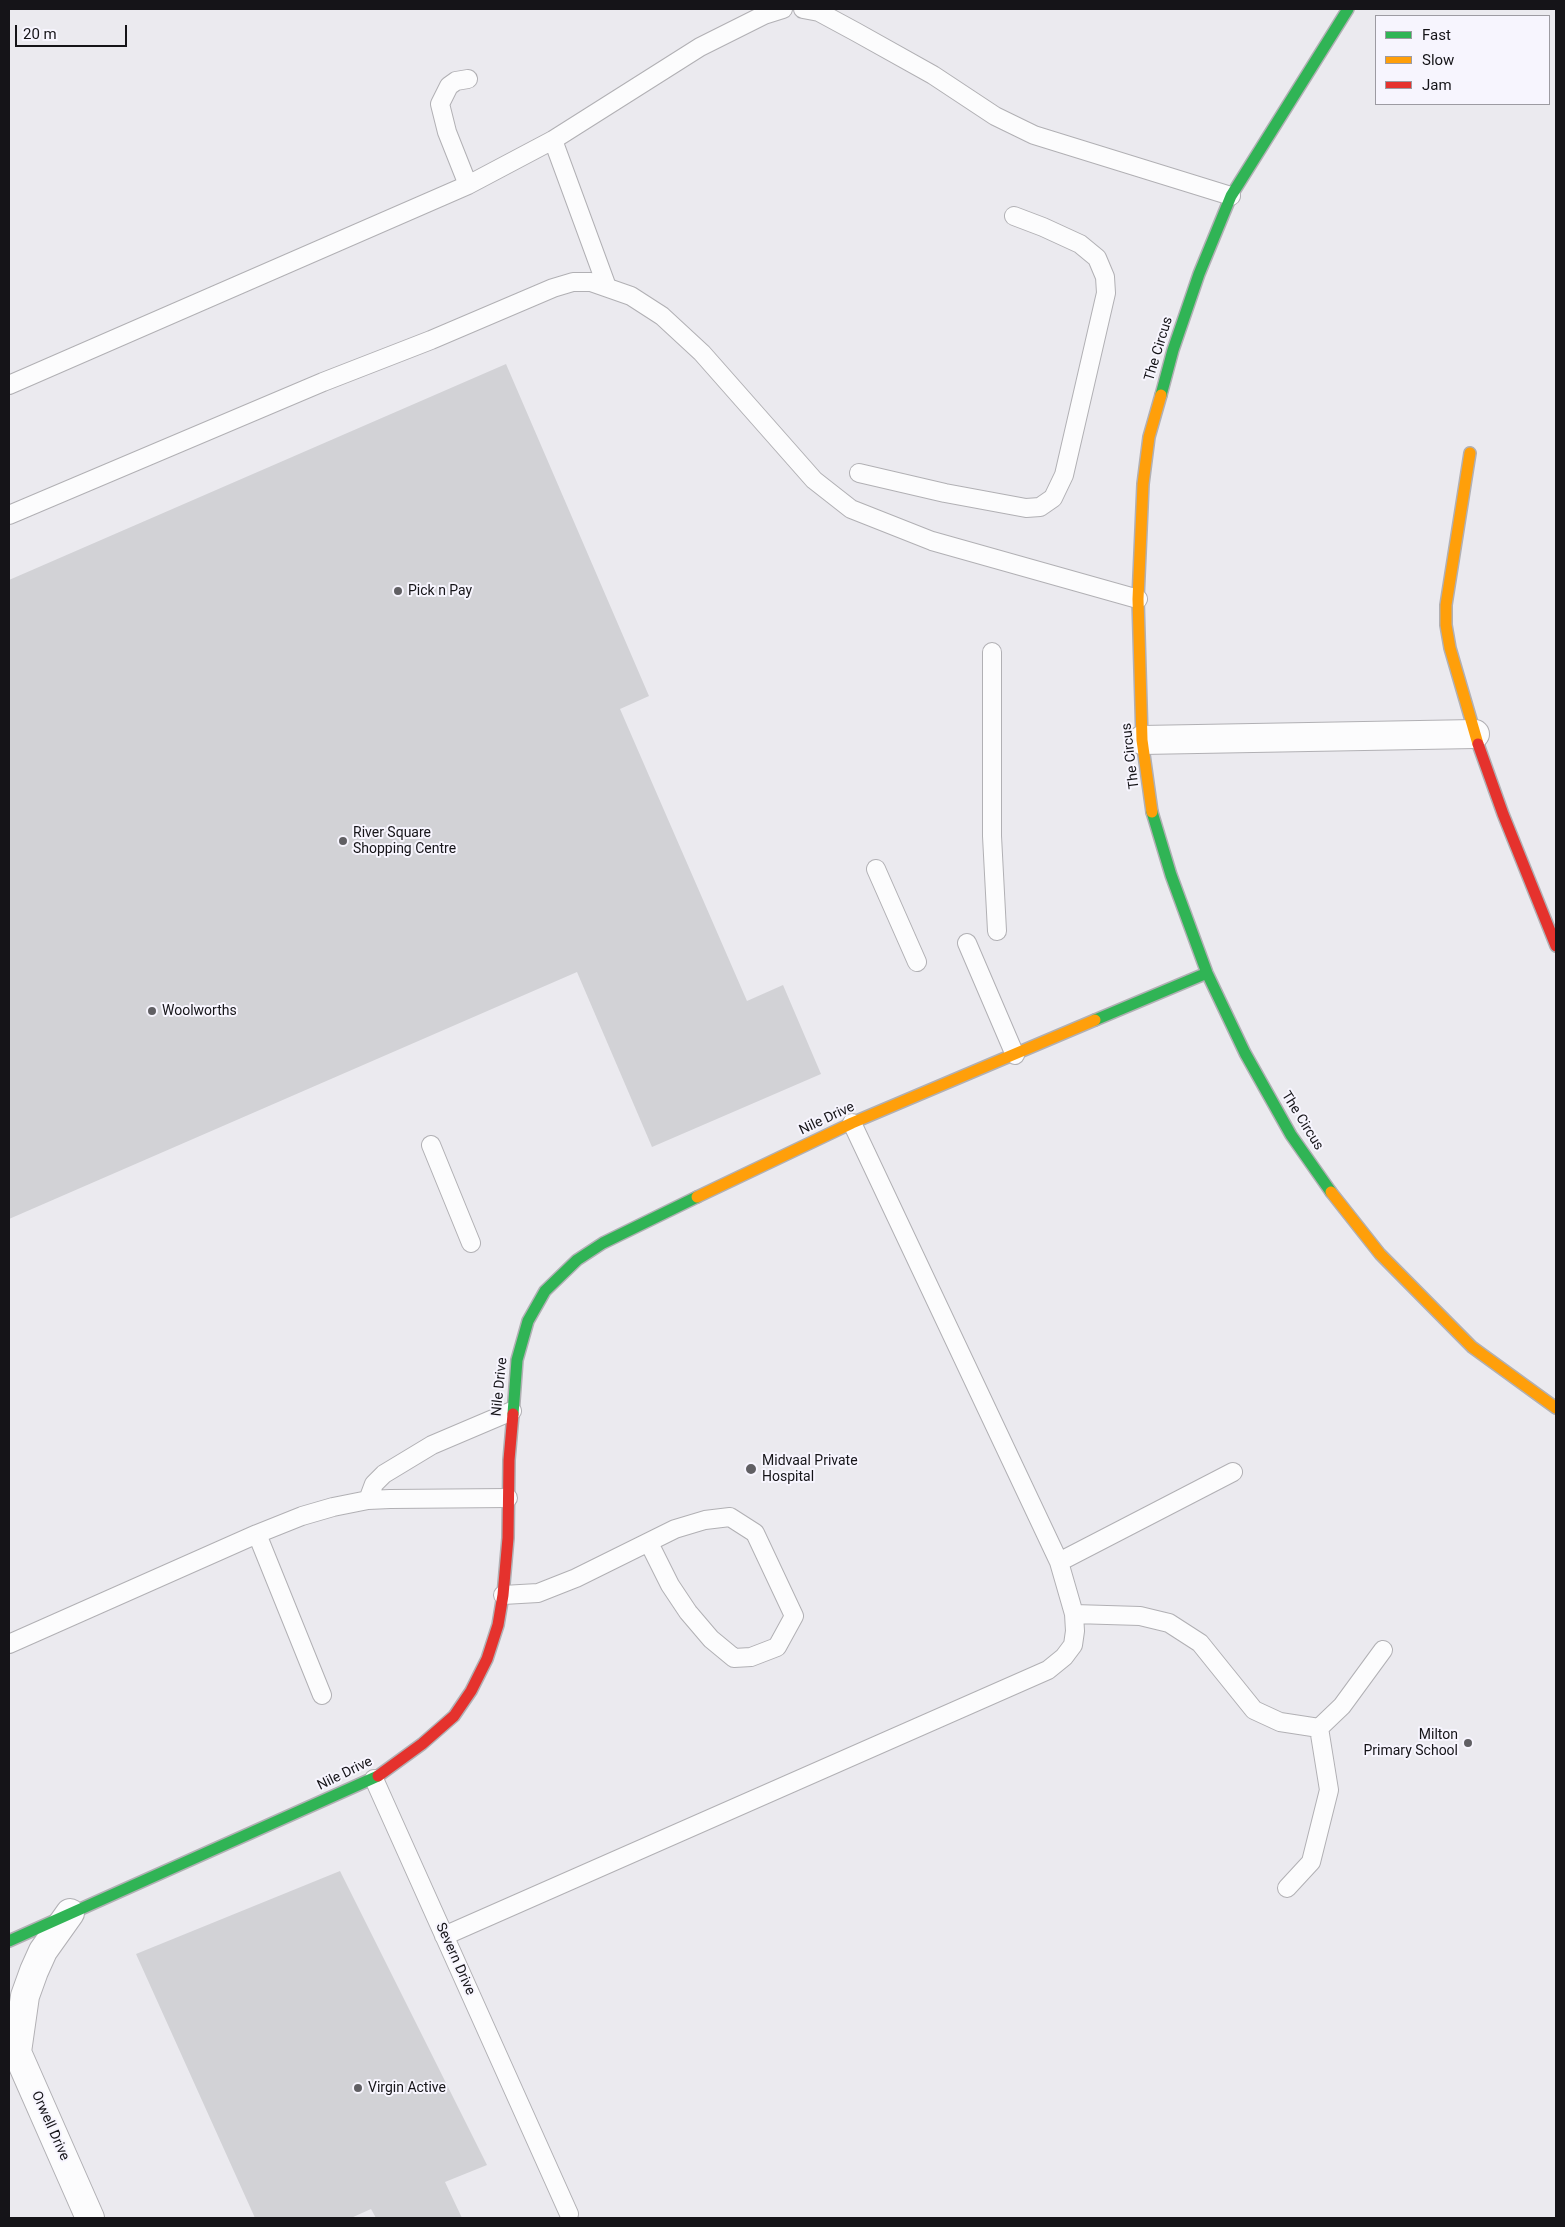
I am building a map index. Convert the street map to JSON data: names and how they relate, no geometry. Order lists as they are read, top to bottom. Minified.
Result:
{"streets":{"street":["The Circus","Nile Drive","Orwell Drive"],"lane":["Severn Drive"]},"crossings":[["The Circus","Nile Drive"],["Nile Drive","Severn Drive"]],"places":["Pick n Pay","River Square Shopping Centre","Woolworths","Midvaal Private Hospital","Milton Primary School","Virgin Active"],"legend":["Fast","Slow","Jam"],"scale_bar":"20 m"}
